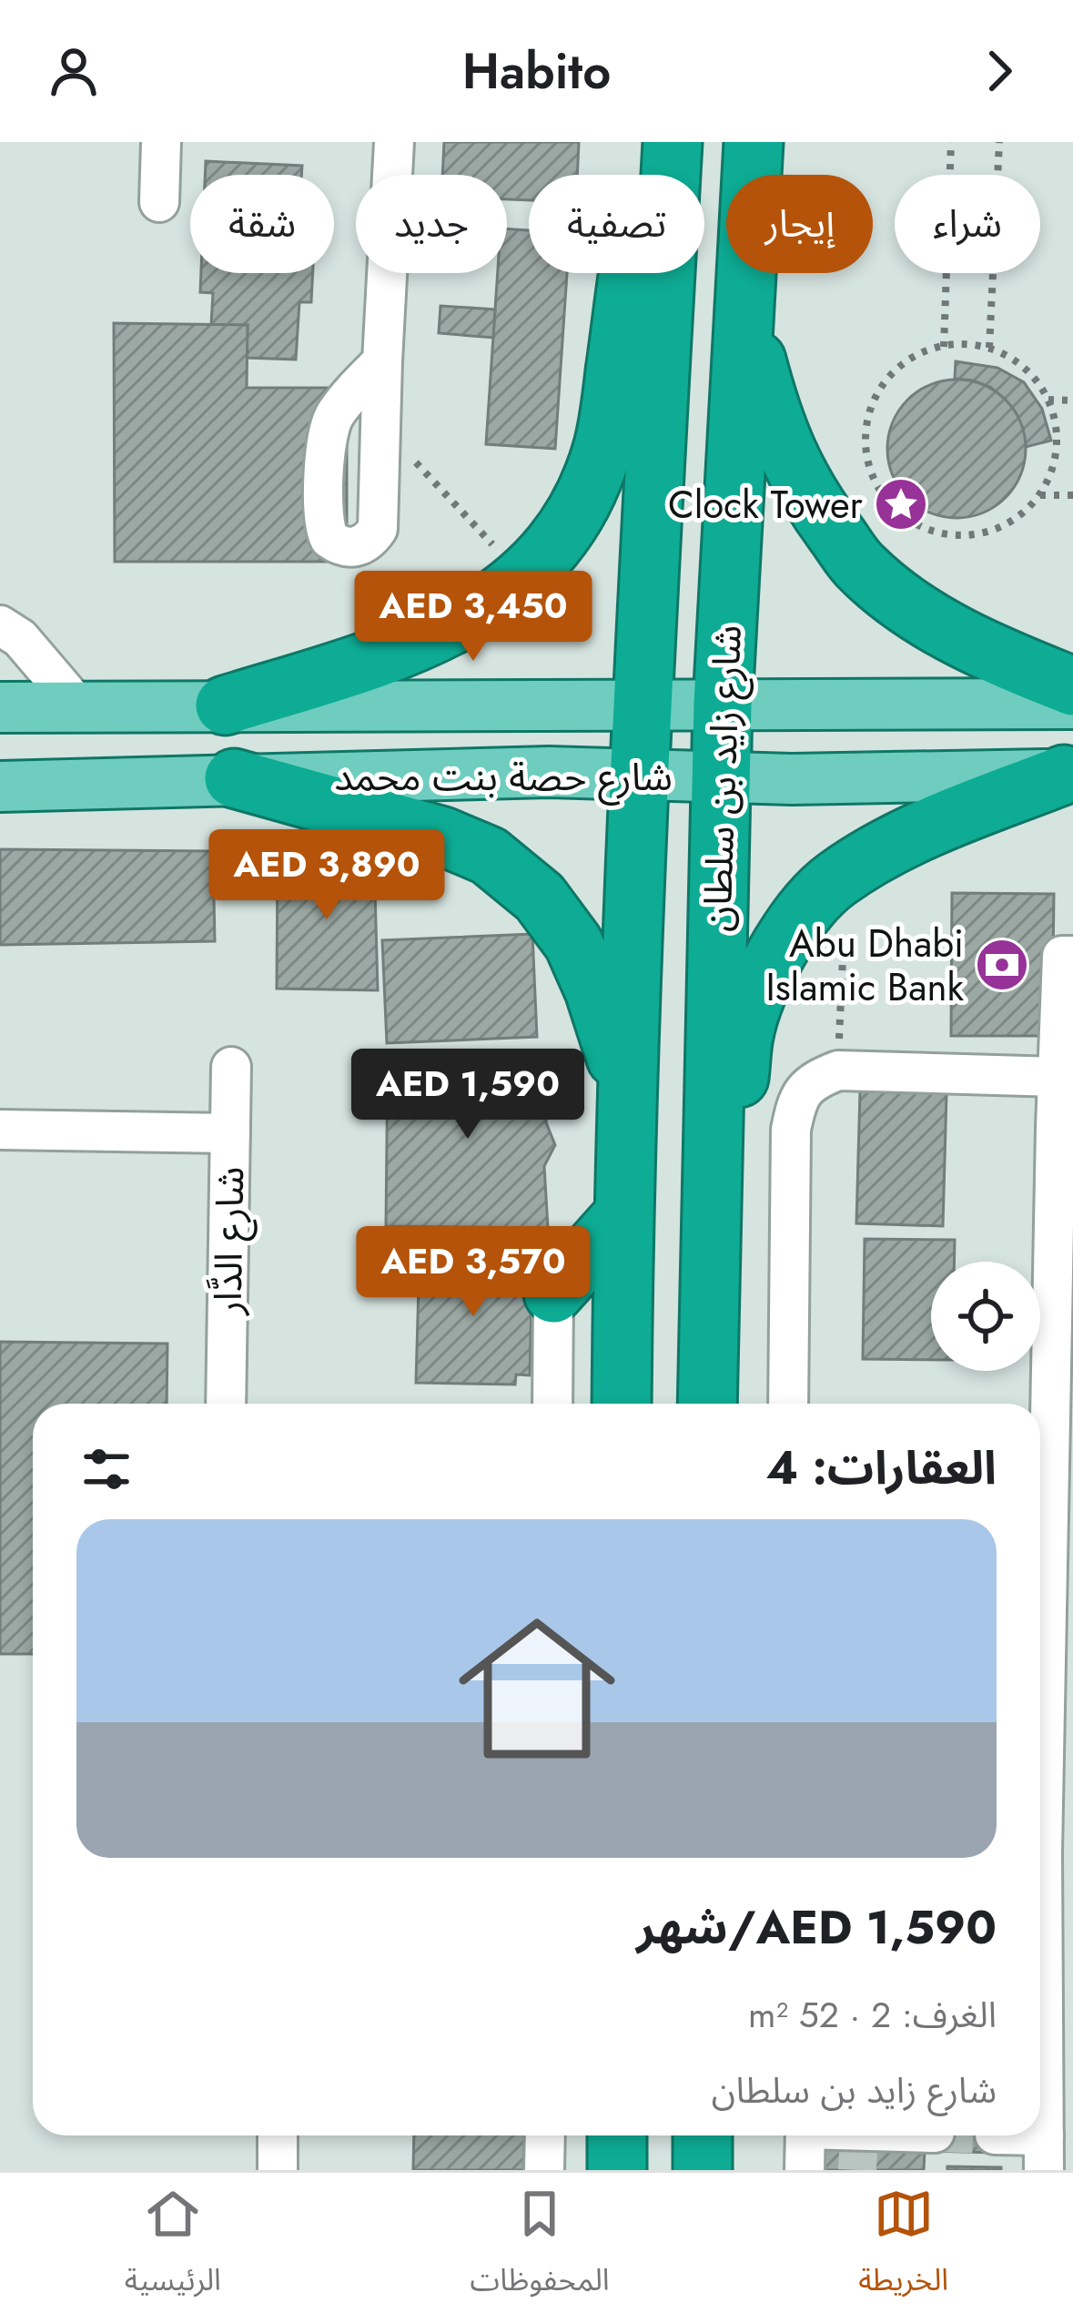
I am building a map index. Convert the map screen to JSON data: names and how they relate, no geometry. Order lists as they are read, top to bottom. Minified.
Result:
{"streets":{"highway":["شارع زايد بن سلطان"],"main road":["شارع حصة بنت محمد"],"street":["شارع الدَّار"]},"crossings":[["شارع حصة بنت محمد","شارع زايد بن سلطان"]],"places":{"place":["Clock Tower"],"bank":["Abu Dhabi Islamic Bank"]},"page":{"header":"Habito","chip":["شراء","إيجار","تصفية","جديد","شقة"],"price":["AED 3,450","AED 3,890","AED 1,590","AED 3,570"],"heading":"العقارات: 4","list":[{"name":"AED 1,590/شهر","note":"الغرف: 2 · 52 m² · شارع زايد بن سلطان"}],"tabs":["الخريطة","المحفوظات","الرئيسية"]}}
